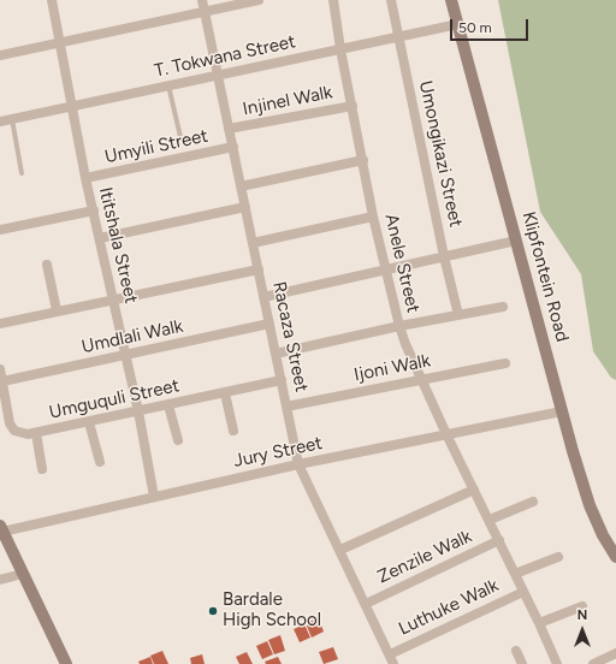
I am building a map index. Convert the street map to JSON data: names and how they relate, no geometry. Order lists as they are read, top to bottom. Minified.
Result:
{"streets":{"street":["T. Tokwana Street","Injinel Walk","Umyili Street","Umongikazi Street","Ititshala Street","Anele Street","Klipfontein Road","Umdlali Walk","Racaza Street","Ijoni Walk","Umguquli Street","Jury Street","Zenzile Walk","Luthuke Walk"]},"crossings":[["T. Tokwana Street","Umongikazi Street"],["T. Tokwana Street","Ititshala Street"],["T. Tokwana Street","Anele Street"],["T. Tokwana Street","Klipfontein Road"],["T. Tokwana Street","Racaza Street"],["Injinel Walk","Anele Street"],["Injinel Walk","Racaza Street"],["Umyili Street","Ititshala Street"],["Umyili Street","Racaza Street"],["Ititshala Street","Umdlali Walk"],["Ititshala Street","Umguquli Street"],["Ititshala Street","Jury Street"],["Anele Street","Ijoni Walk"],["Anele Street","Jury Street"],["Anele Street","Zenzile Walk"],["Anele Street","Luthuke Walk"],["Klipfontein Road","Jury Street"],["Umdlali Walk","Racaza Street"],["Umdlali Walk","Umguquli Street"],["Racaza Street","Ijoni Walk"],["Racaza Street","Umguquli Street"],["Racaza Street","Jury Street"],["Racaza Street","Zenzile Walk"],["Racaza Street","Luthuke Walk"]],"places":["Bardale High School"],"scale_bar":"50 m","north":"top"}
